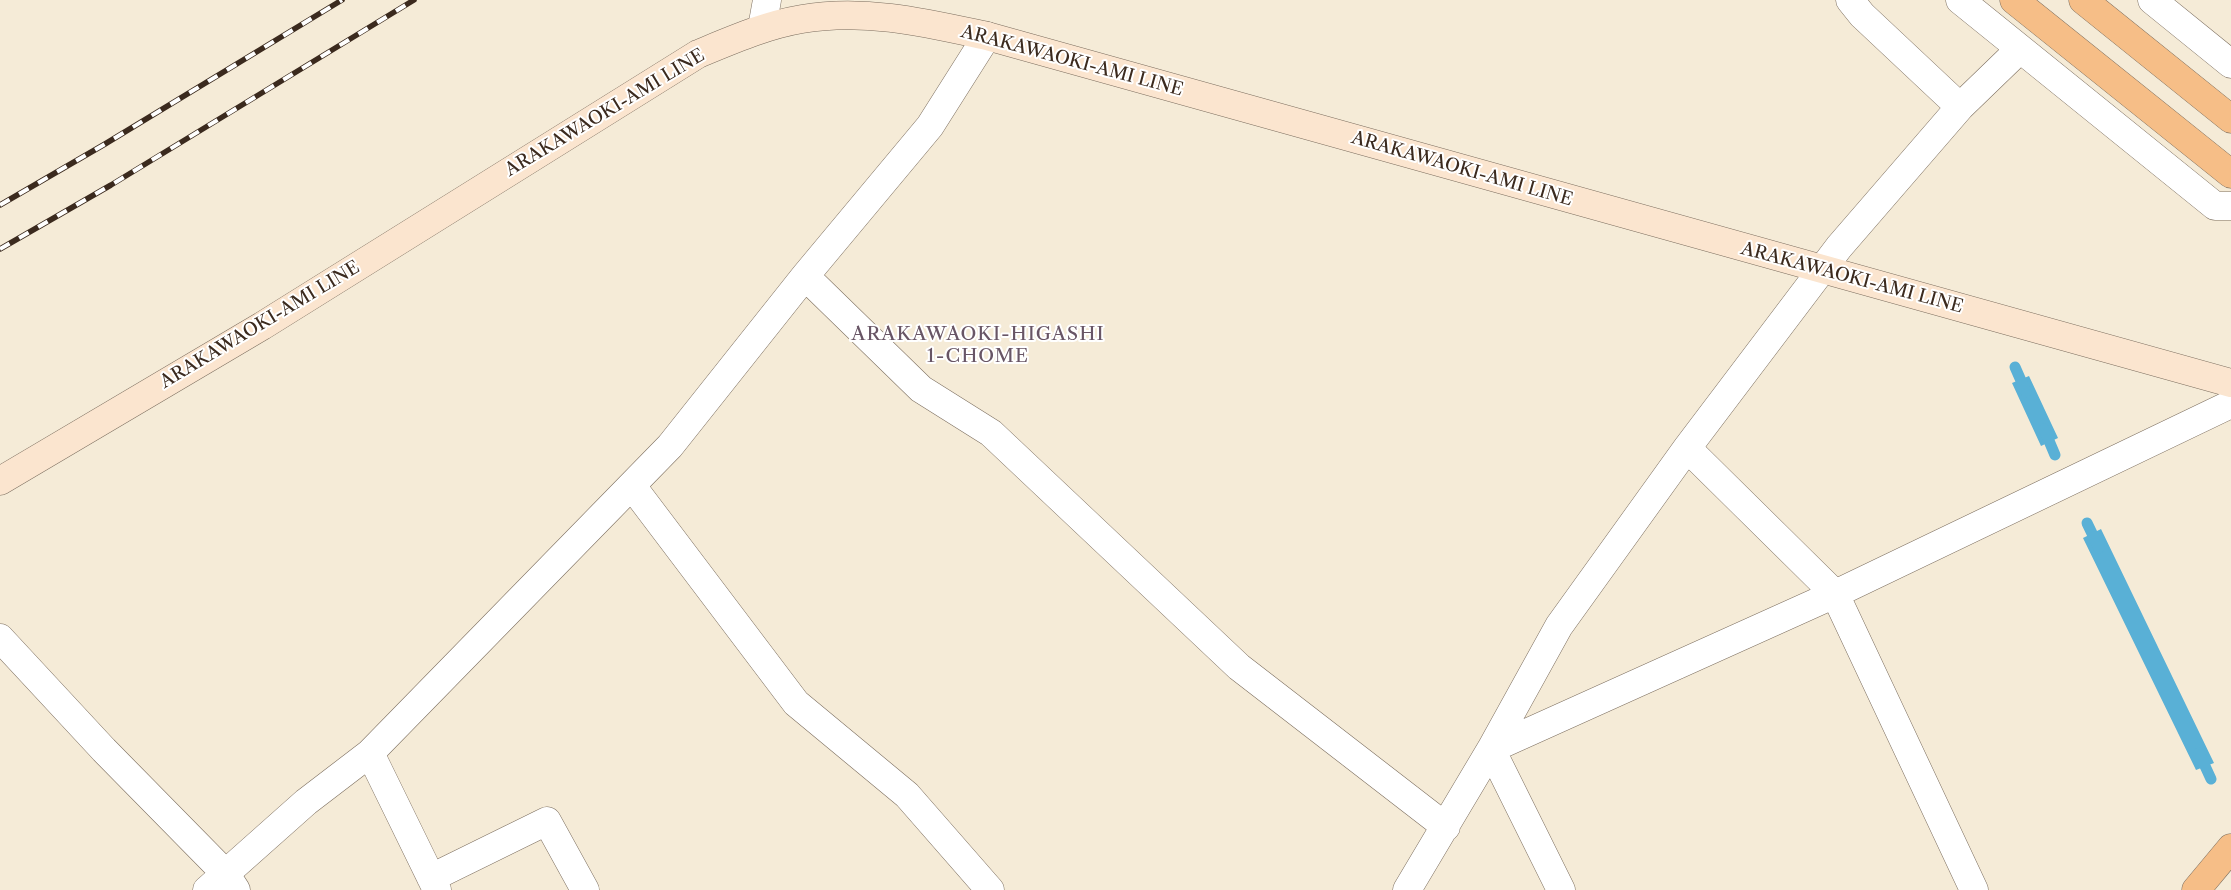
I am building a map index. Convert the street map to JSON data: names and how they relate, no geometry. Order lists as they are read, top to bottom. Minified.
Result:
{"streets":{"main road":["ARAKAWAOKI-AMI LINE"]},"districts":["ARAKAWAOKI-HIGASHI 1-CHOME"]}
